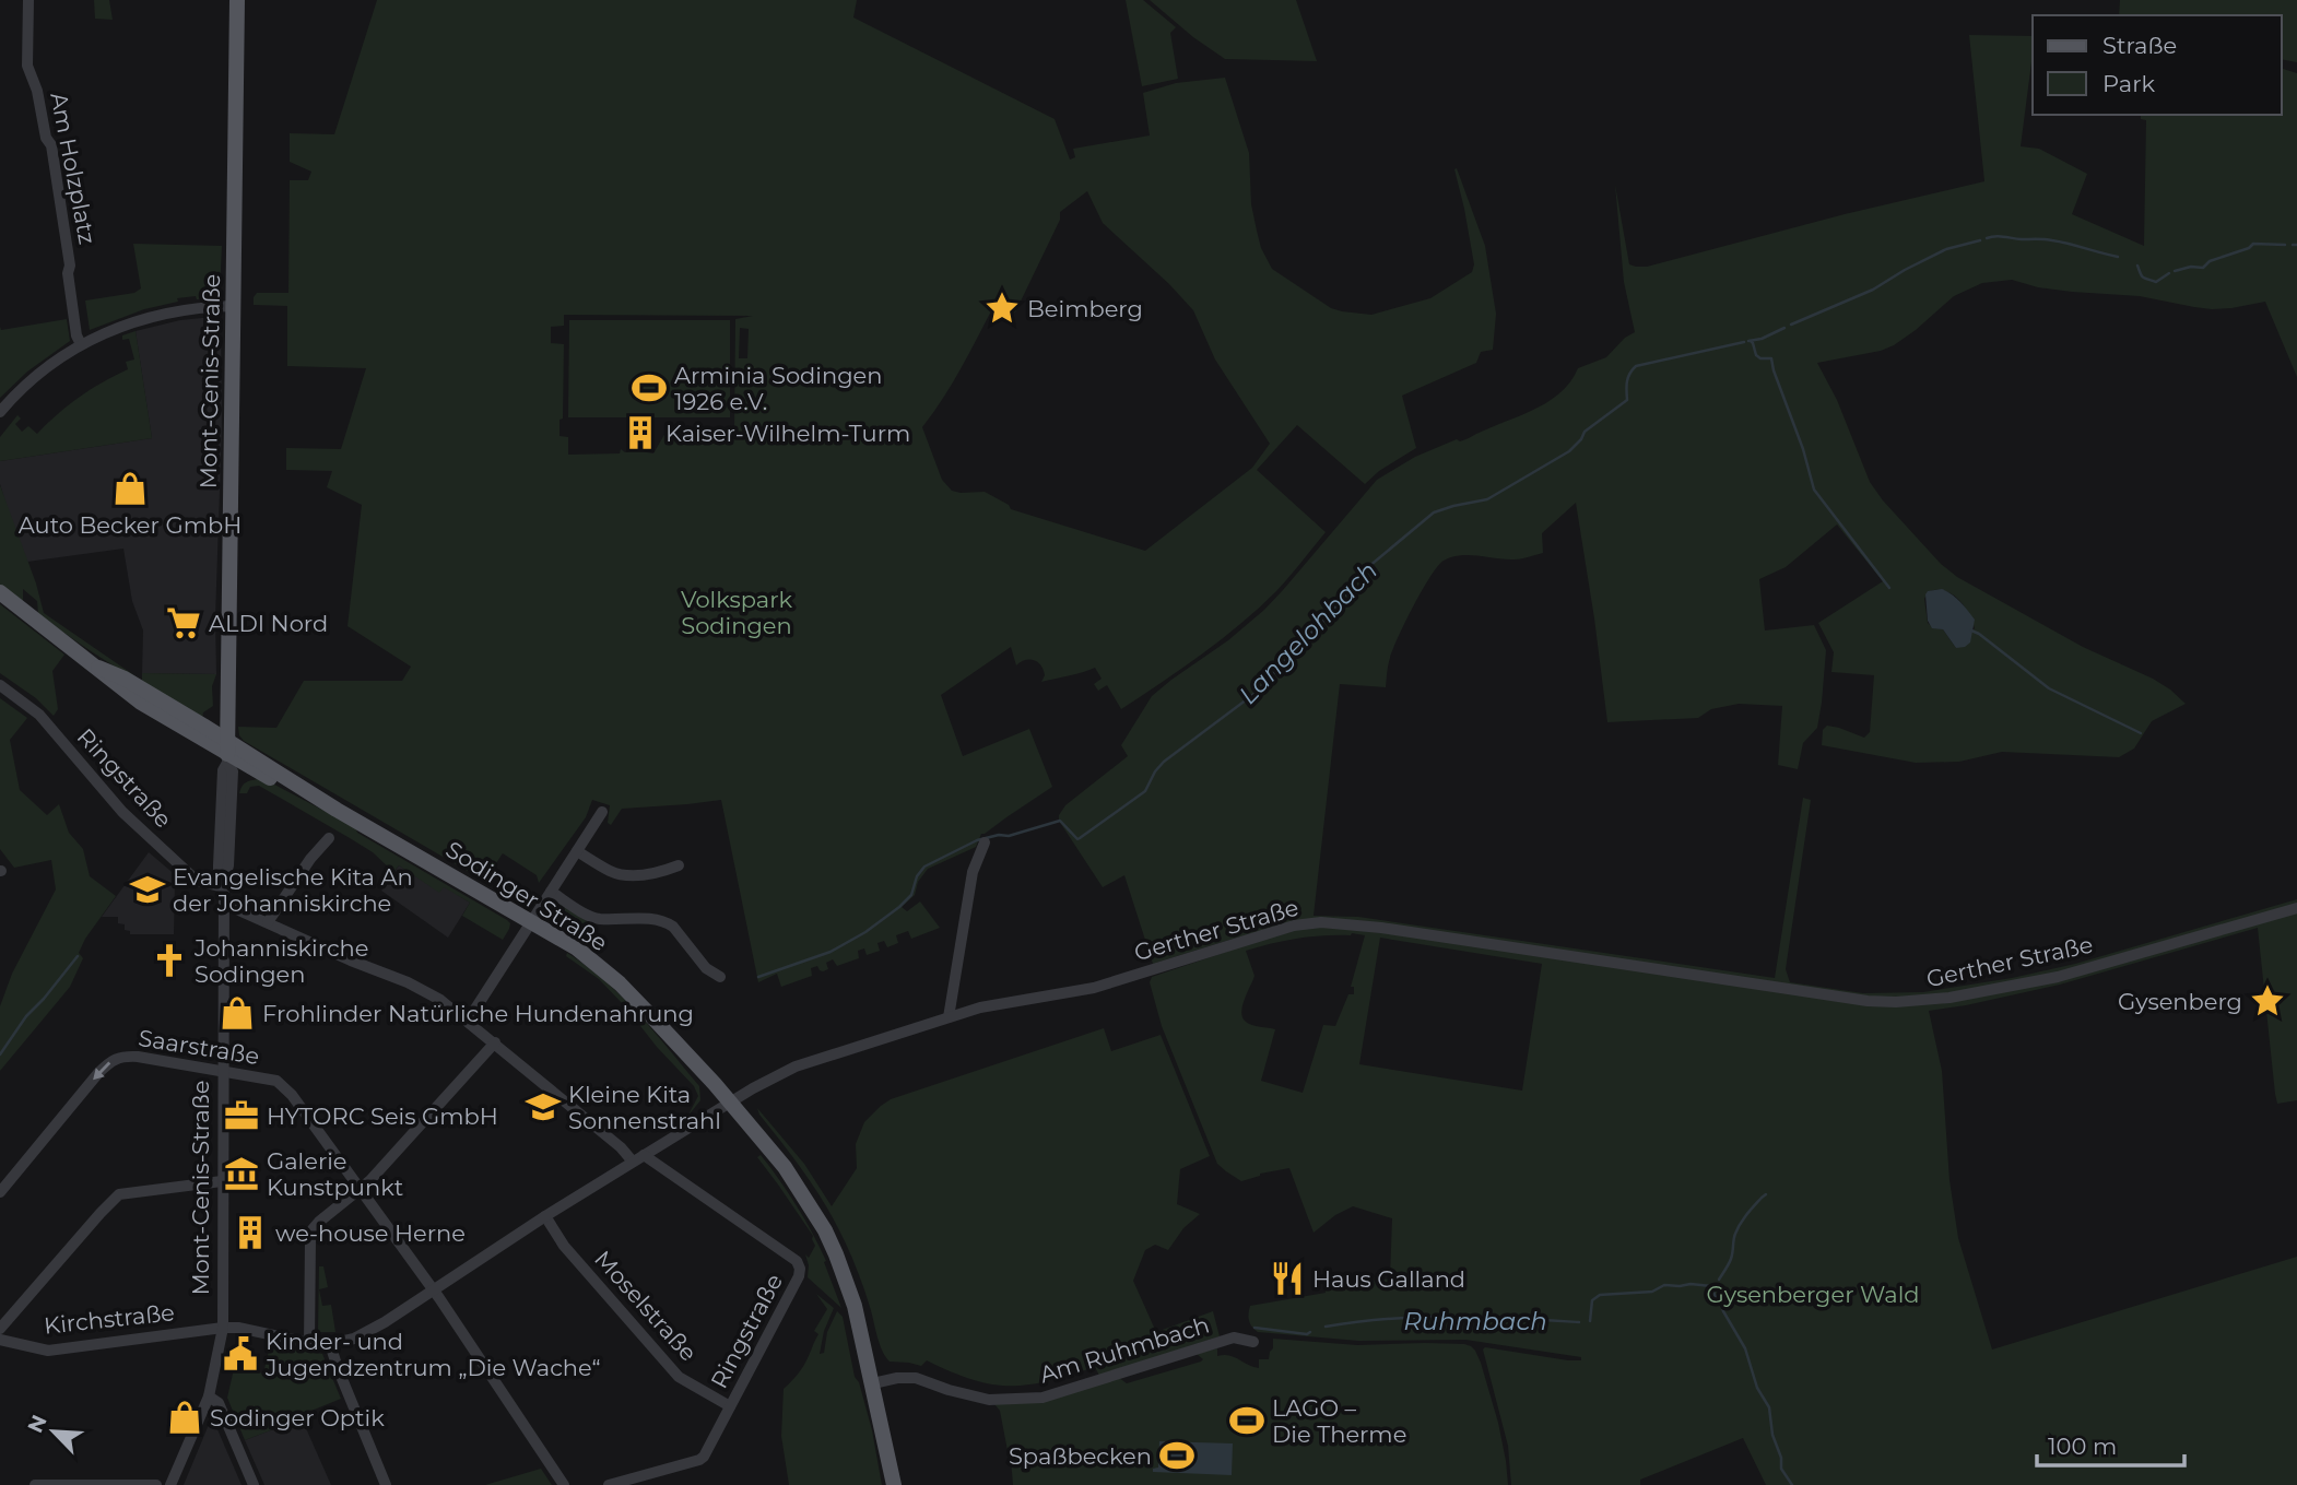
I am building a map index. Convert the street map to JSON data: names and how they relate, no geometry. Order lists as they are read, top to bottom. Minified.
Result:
{"streets":{"main road":["Mont-Cenis-Straße","Sodinger Straße"],"street":["Am Holzplatz","Ringstraße","Gerther Straße","Saarstraße","Moselstraße","Kirchstraße","Am Ruhmbach"]},"crossings":[["Mont-Cenis-Straße","Ringstraße"],["Mont-Cenis-Straße","Sodinger Straße"],["Mont-Cenis-Straße","Gerther Straße"],["Mont-Cenis-Straße","Saarstraße"],["Mont-Cenis-Straße","Kirchstraße"],["Ringstraße","Gerther Straße"],["Ringstraße","Moselstraße"],["Sodinger Straße","Gerther Straße"],["Sodinger Straße","Am Ruhmbach"],["Gerther Straße","Saarstraße"],["Gerther Straße","Moselstraße"],["Gerther Straße","Kirchstraße"]],"water":["Langelohbach","Ruhmbach"],"parks":["Volkspark Sodingen","Gysenberger Wald"],"places":{"place":["Beimberg","Gysenberg"],"sports":["Arminia Sodingen 1926 e.V.","LAGO – Die Therme","Spaßbecken"],"building":["Kaiser-Wilhelm-Turm","we-house Herne"],"shop":["Auto Becker GmbH","Frohlinder Natürliche Hundenahrung","Sodinger Optik"],"supermarket":["ALDI Nord"],"school or university":["Evangelische Kita An der Johanniskirche","Kleine Kita Sonnenstrahl"],"church":["Johanniskirche Sodingen"],"office":["HYTORC Seis GmbH"],"museum":["Galerie Kunstpunkt"],"restaurant":["Haus Galland"],"public building":["Kinder- und Jugendzentrum „Die Wache“"]},"legend":["Straße","Park"],"scale_bar":"100 m","north":"top left"}
